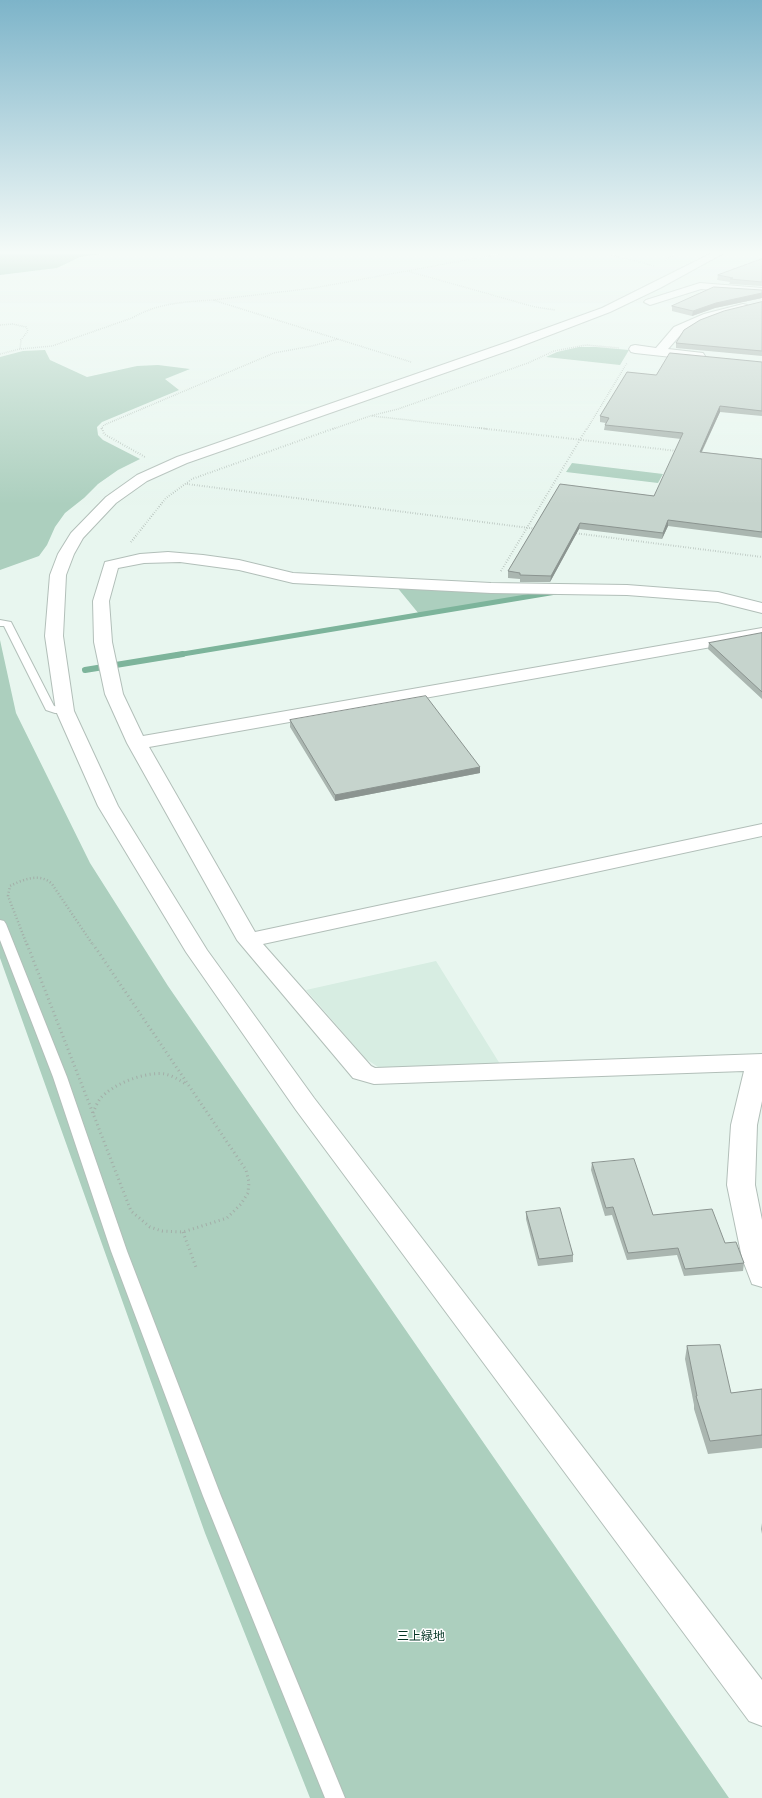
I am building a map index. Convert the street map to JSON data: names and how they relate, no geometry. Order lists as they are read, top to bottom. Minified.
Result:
{"parks":["三上緑地"]}
